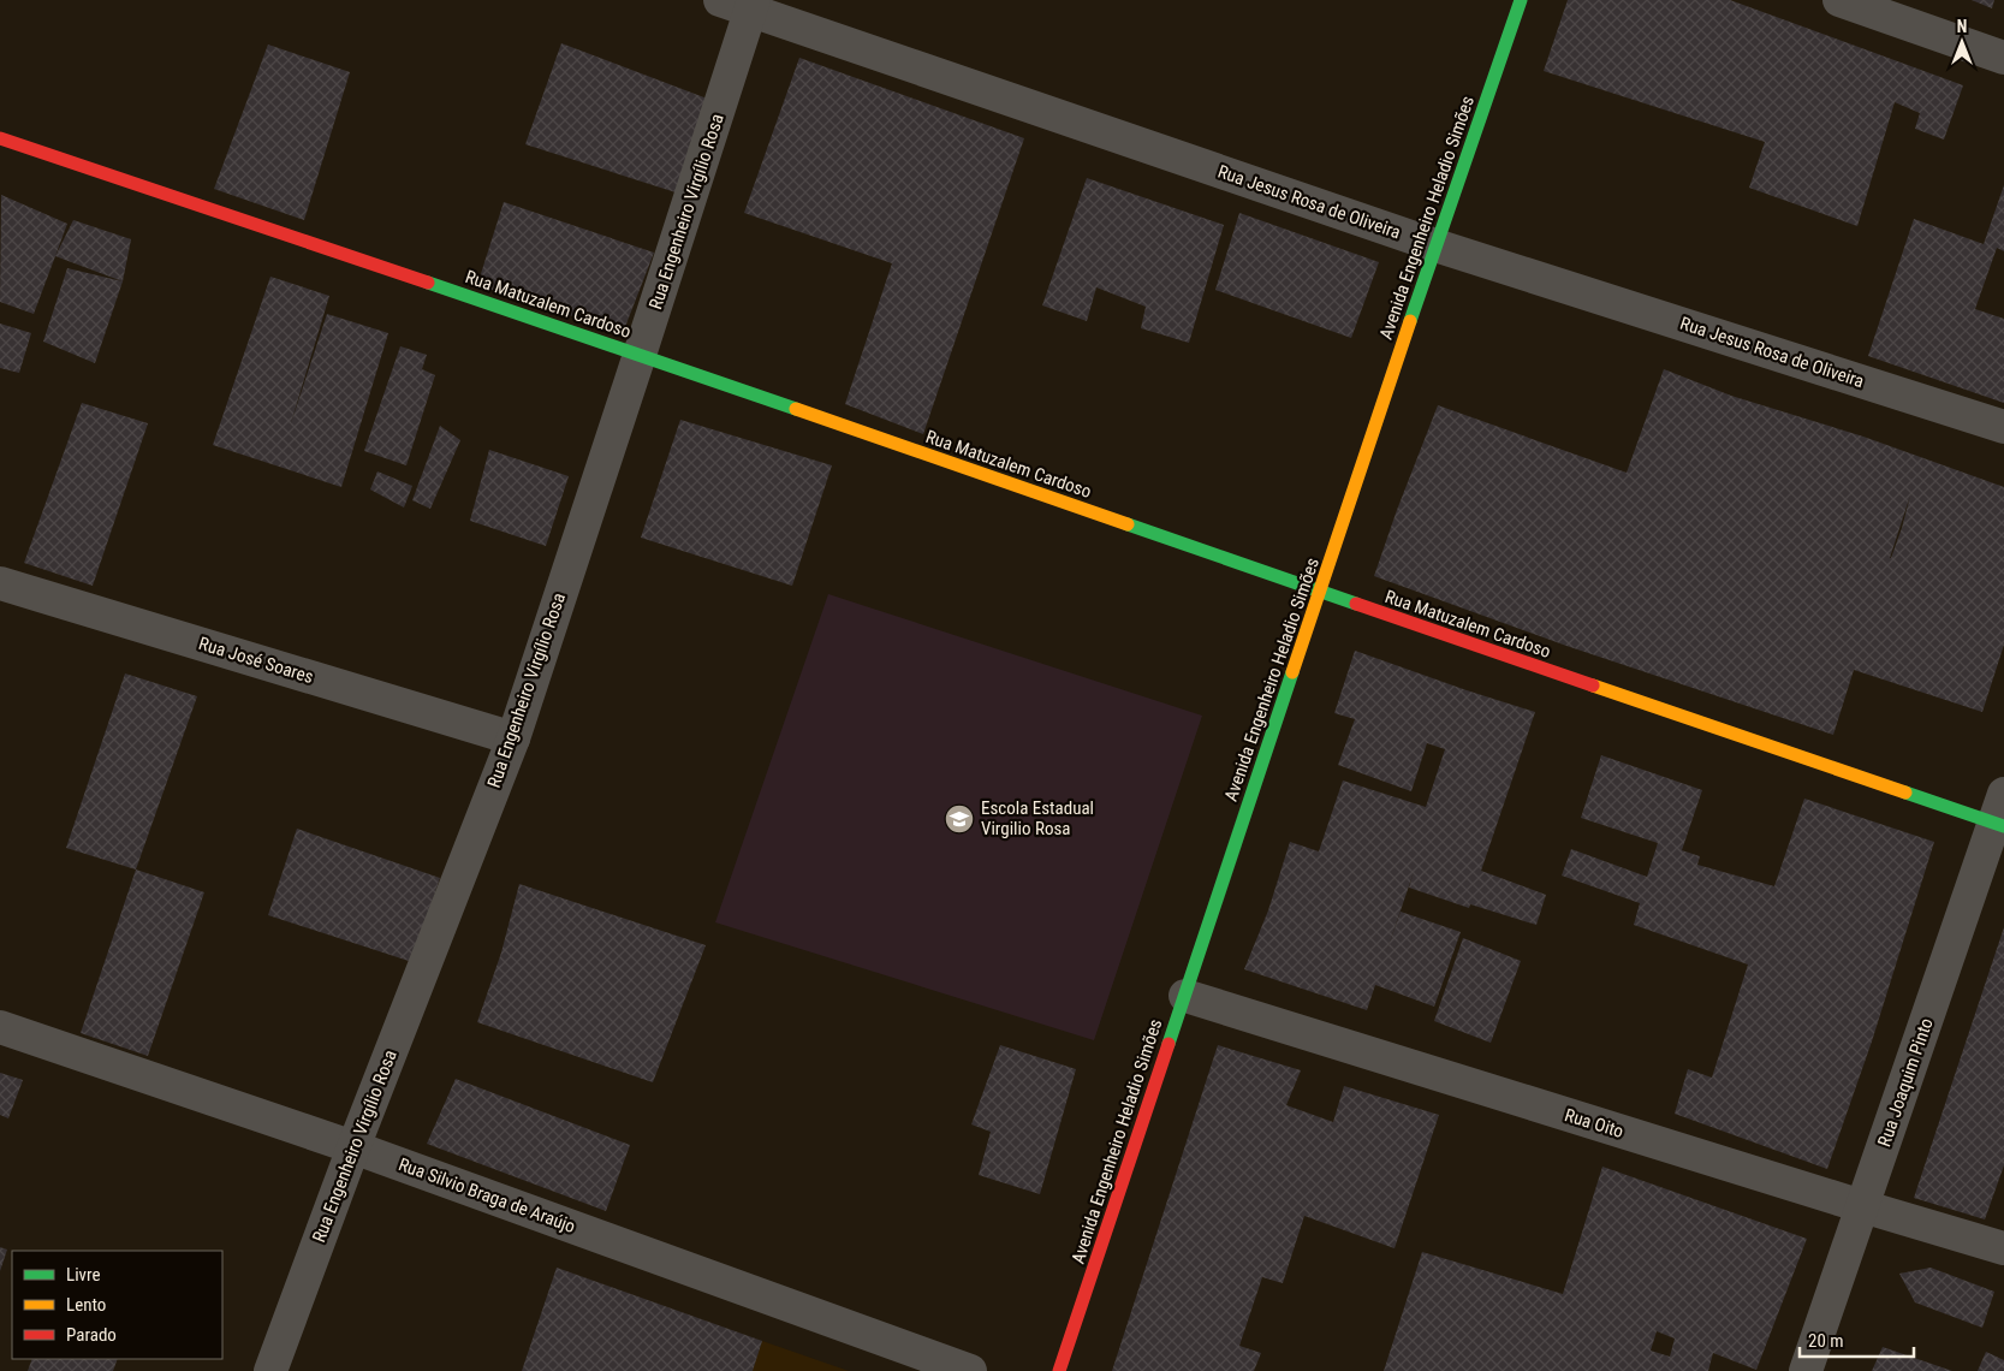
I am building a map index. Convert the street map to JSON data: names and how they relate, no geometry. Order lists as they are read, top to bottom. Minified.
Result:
{"streets":{"street":["Rua Jesus Rosa de Oliveira","Rua Engenheiro Virgílio Rosa","Avenida Engenheiro Heladio Simões","Rua Matuzalem Cardoso","Rua José Soares","Rua Joaquim Pinto","Rua Oito","Rua Silvio Braga de Araújo"]},"crossings":[["Rua Jesus Rosa de Oliveira","Rua Engenheiro Virgílio Rosa"],["Rua Jesus Rosa de Oliveira","Avenida Engenheiro Heladio Simões"],["Rua Engenheiro Virgílio Rosa","Rua Matuzalem Cardoso"],["Rua Engenheiro Virgílio Rosa","Rua José Soares"],["Rua Engenheiro Virgílio Rosa","Rua Silvio Braga de Araújo"],["Avenida Engenheiro Heladio Simões","Rua Matuzalem Cardoso"],["Avenida Engenheiro Heladio Simões","Rua Oito"],["Rua Matuzalem Cardoso","Rua Joaquim Pinto"],["Rua Joaquim Pinto","Rua Oito"]],"places":{"school or university":["Escola Estadual Virgilio Rosa"]},"legend":["Livre","Lento","Parado"],"scale_bar":"20 m","north":"top"}
